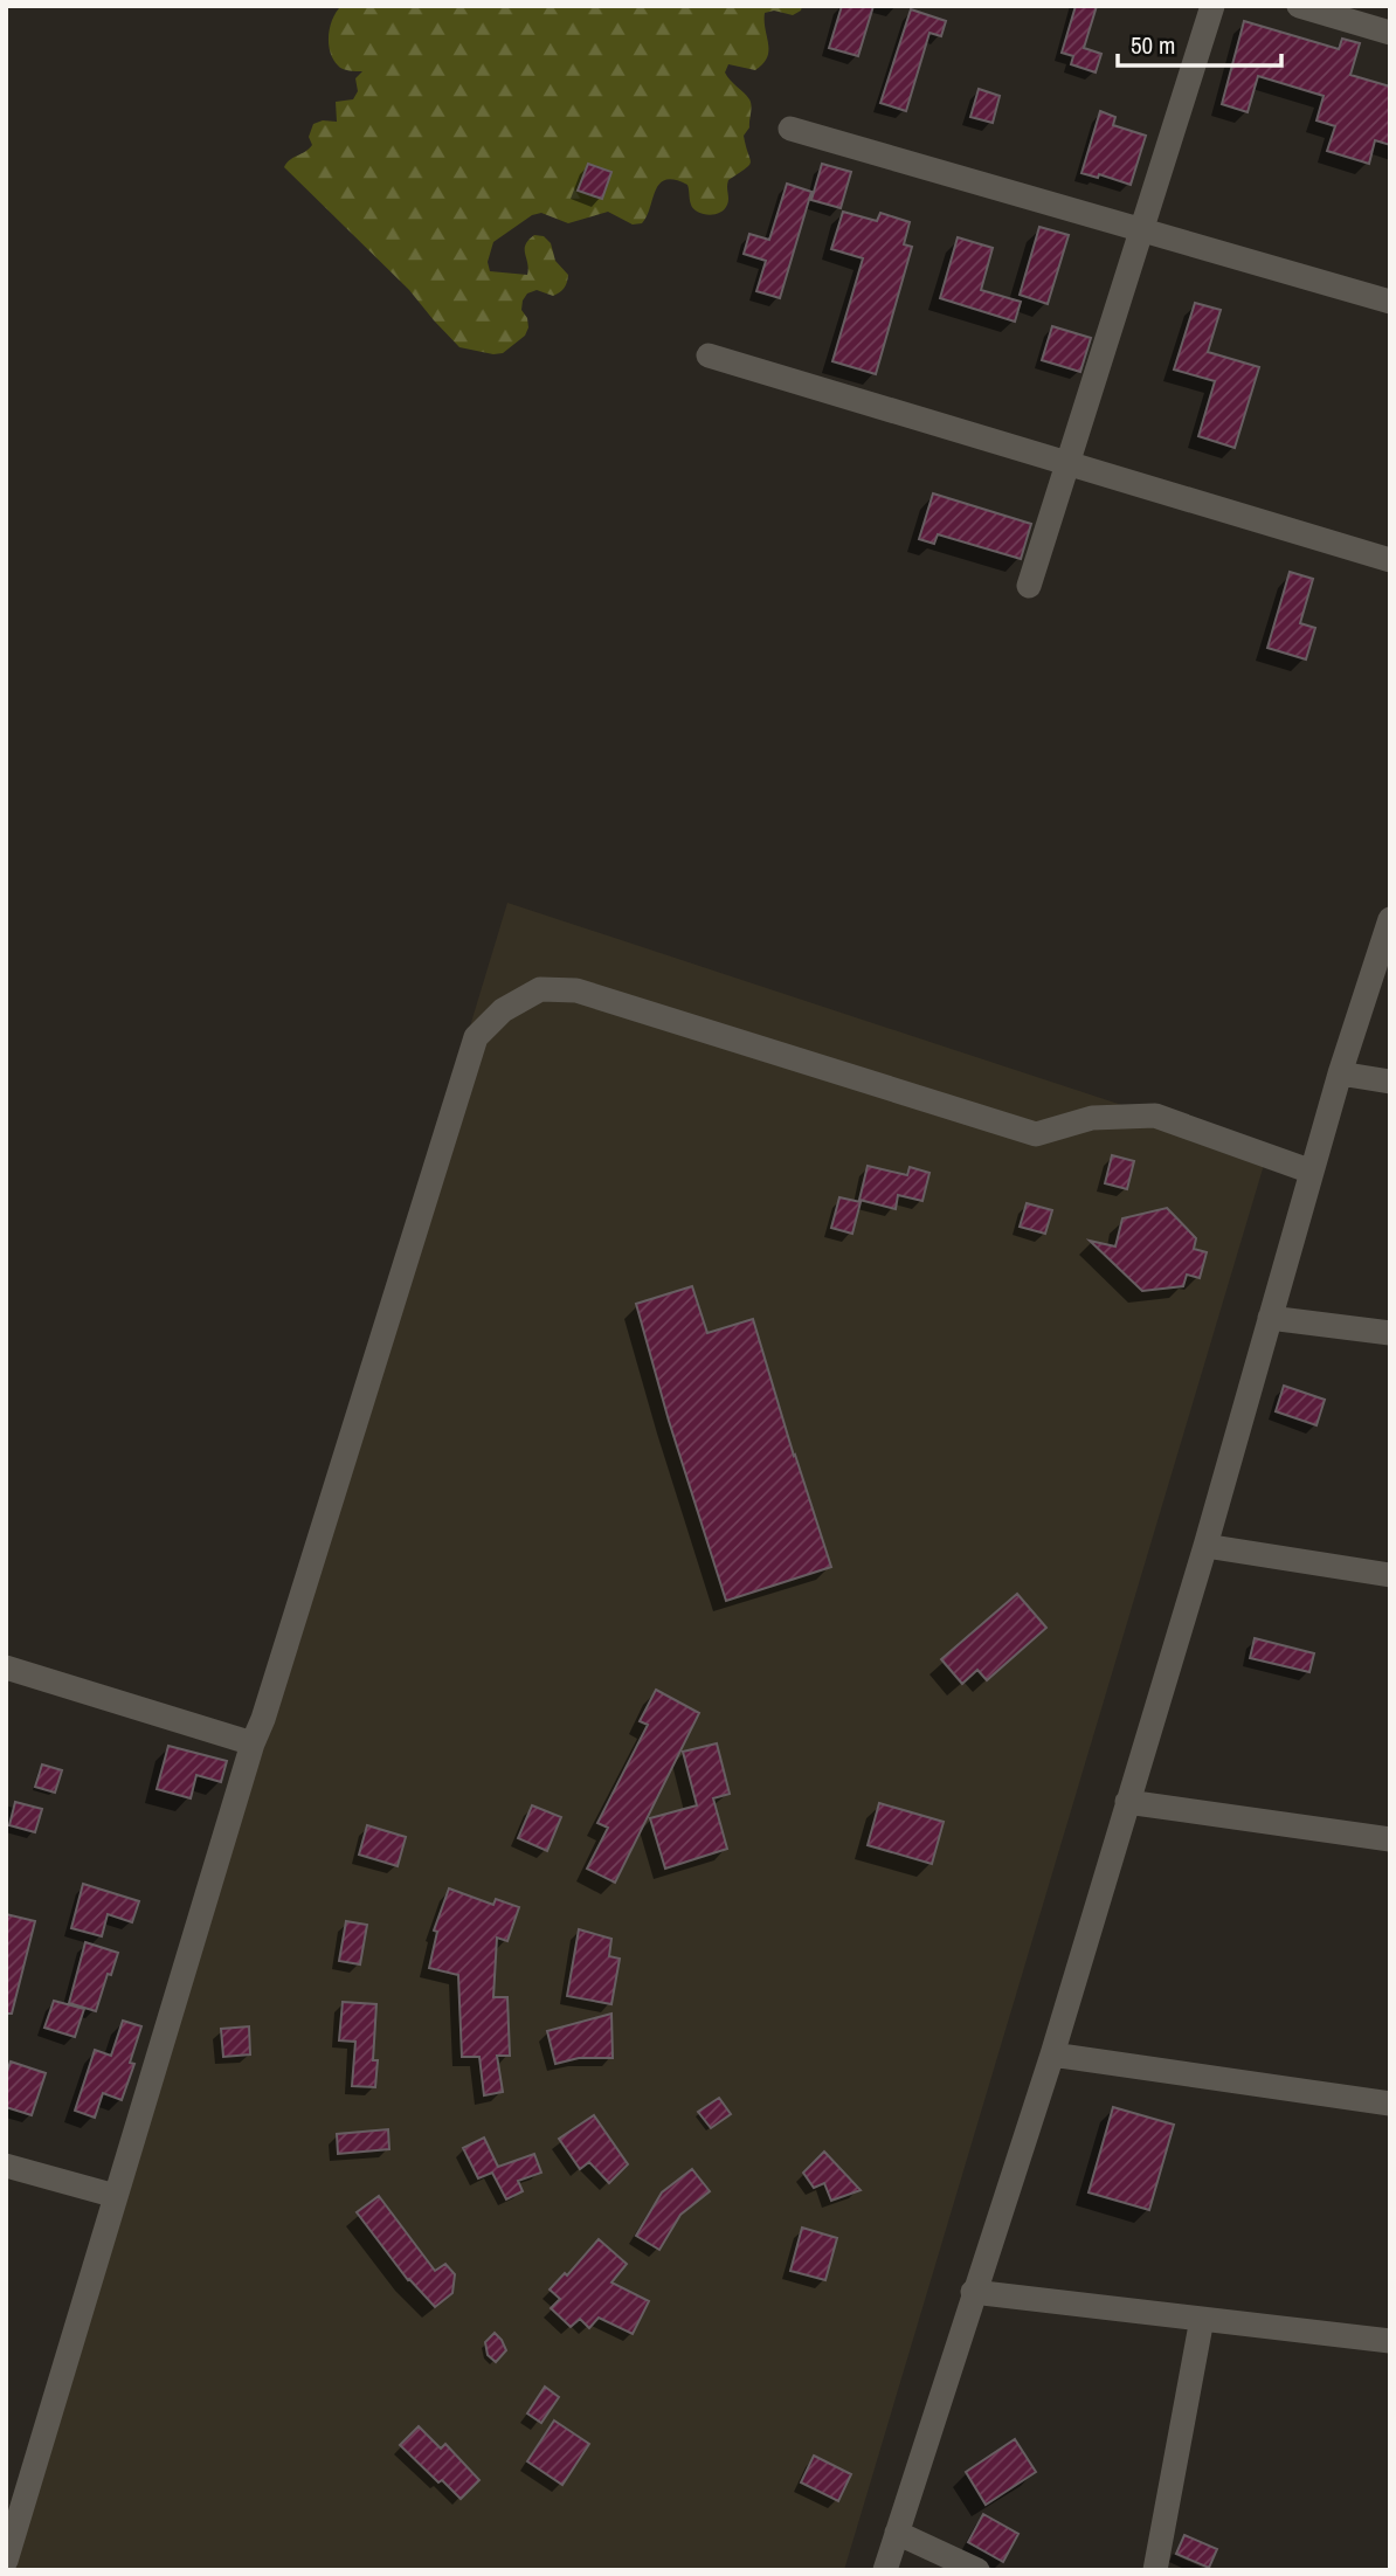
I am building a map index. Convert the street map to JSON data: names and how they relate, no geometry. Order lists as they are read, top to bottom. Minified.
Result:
{"scale_bar":"50 m"}
